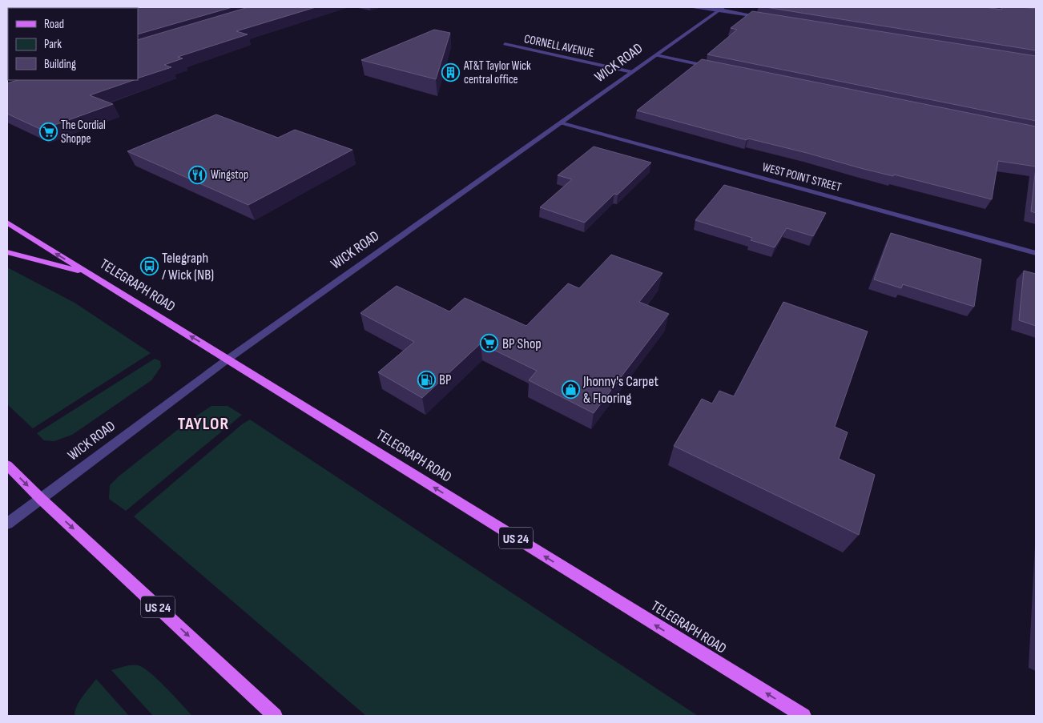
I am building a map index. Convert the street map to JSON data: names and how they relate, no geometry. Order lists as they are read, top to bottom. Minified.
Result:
{"streets":{"main road":["TELEGRAPH ROAD","US 24"],"street":["CORNELL AVENUE","WICK ROAD","WEST POINT STREET"]},"crossings":[["CORNELL AVENUE","WICK ROAD"],["WICK ROAD","WEST POINT STREET"],["WICK ROAD","TELEGRAPH ROAD"],["WICK ROAD","US 24"]],"one_way":["TELEGRAPH ROAD"],"districts":["TAYLOR"],"places":{"building":["AT&T Taylor Wick central office"],"supermarket":["The Cordial Shoppe","BP Shop"],"restaurant":["Wingstop"],"bus stop":["Telegraph / Wick (NB)"],"fuel station":["BP"],"shop":["Jhonny's Carpet & Flooring"]},"legend":["Road","Park","Building"]}
